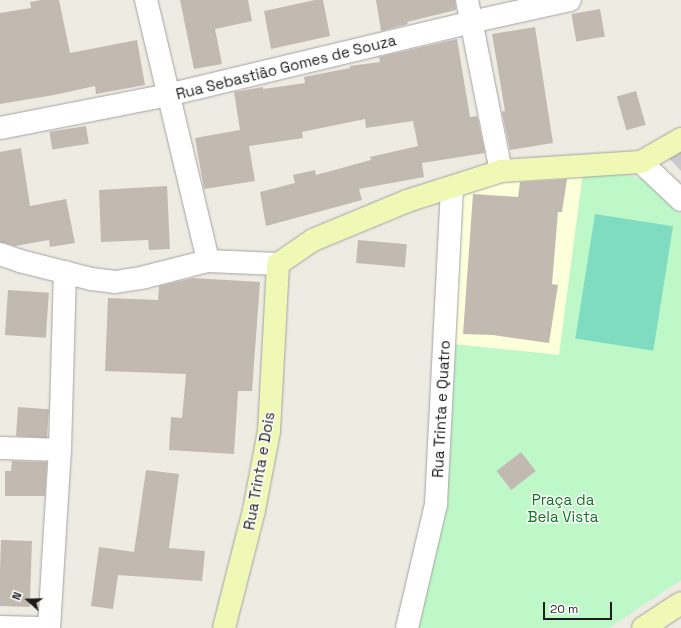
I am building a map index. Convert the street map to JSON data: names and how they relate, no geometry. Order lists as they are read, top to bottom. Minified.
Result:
{"streets":{"street":["Rua Sebastião Gomes de Souza","Rua Trinta e Quatro","Rua Trinta e Dois"]},"parks":["Praça da Bela Vista"],"scale_bar":"20 m","north":"left"}
